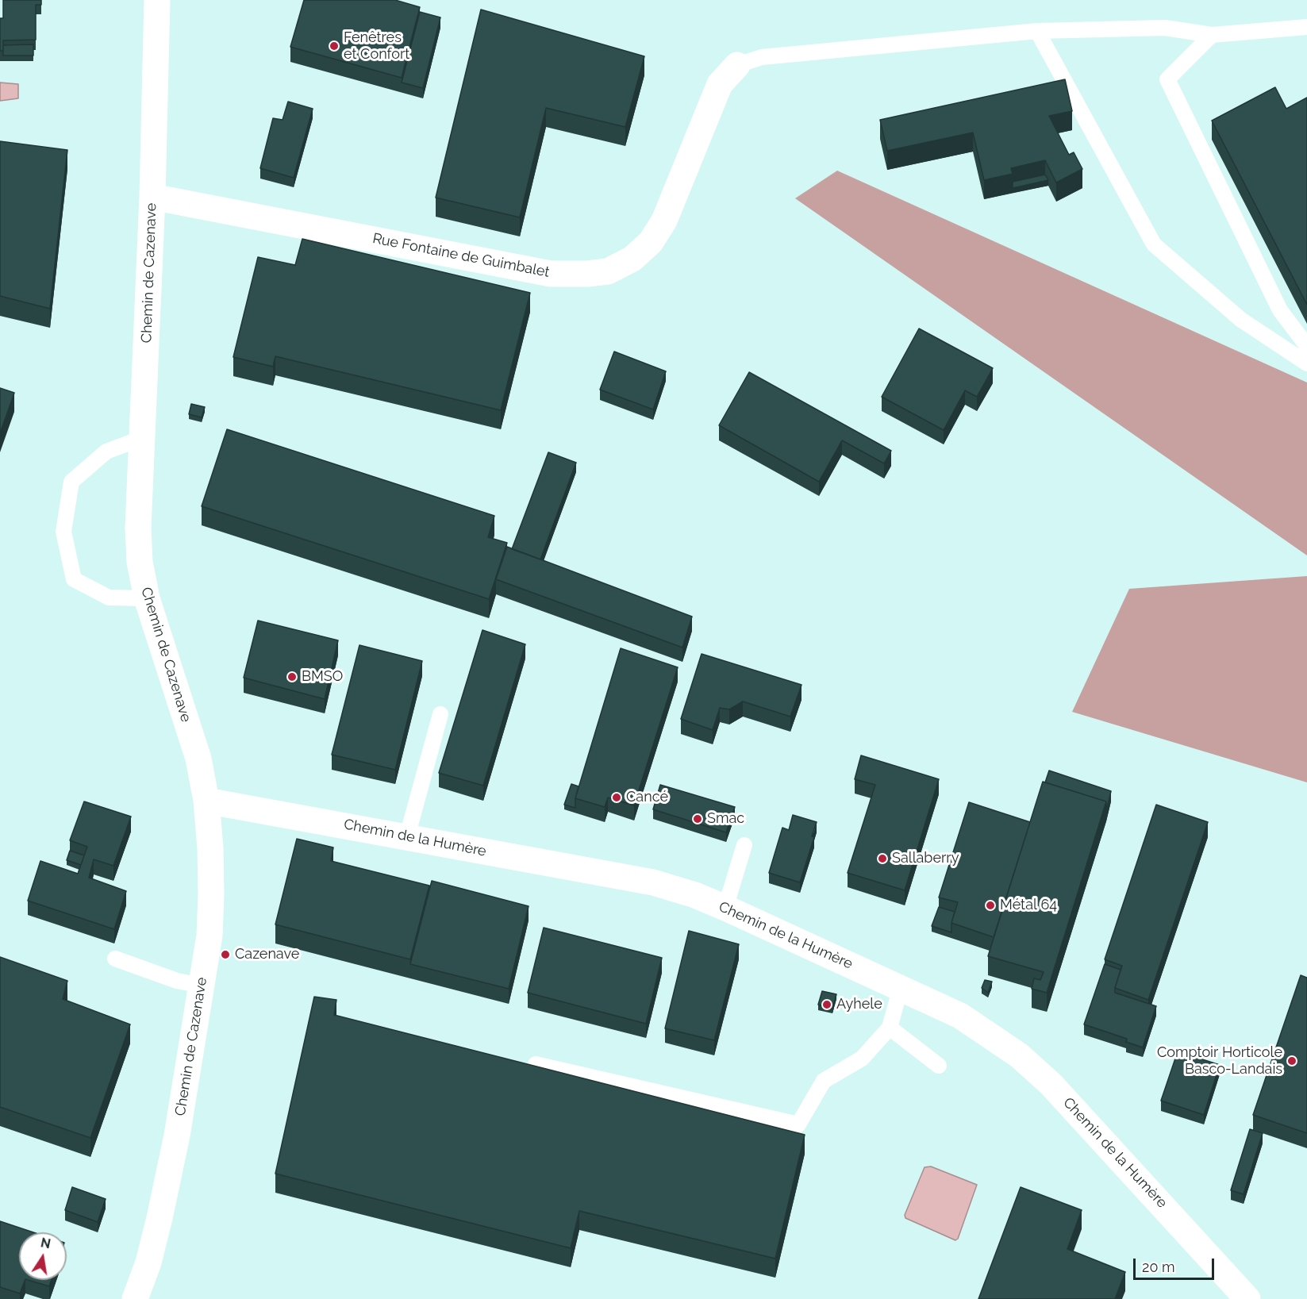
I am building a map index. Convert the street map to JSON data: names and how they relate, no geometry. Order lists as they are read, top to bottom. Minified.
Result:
{"streets":{"street":["Rue Fontaine de Guimbalet","Chemin de Cazenave","Chemin de la Humère"]},"crossings":[["Rue Fontaine de Guimbalet","Chemin de Cazenave"],["Chemin de Cazenave","Chemin de la Humère"]],"places":["Fenêtres et Confort","BMSO","Cancé","Smac","Sallaberry","Métal 64","Cazenave","Ayhele","Comptoir Horticole Basco-Landais"],"scale_bar":"20 m","north":"top"}
